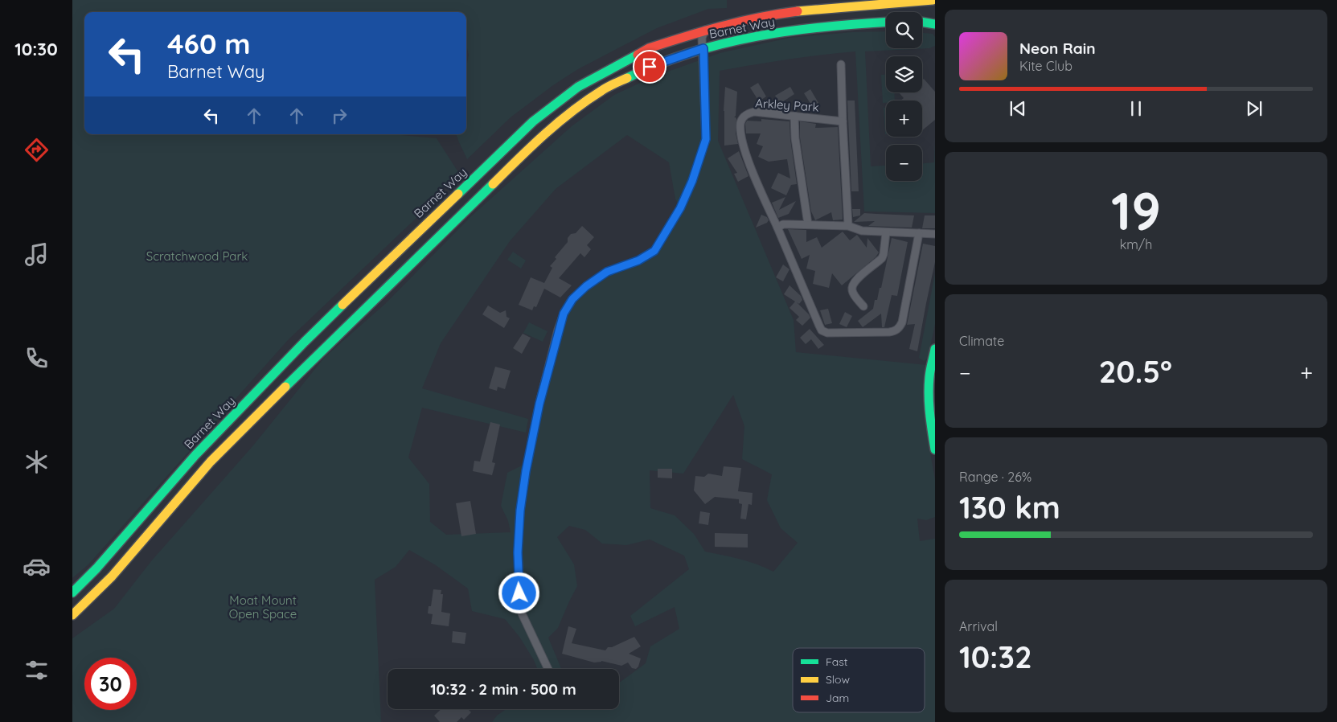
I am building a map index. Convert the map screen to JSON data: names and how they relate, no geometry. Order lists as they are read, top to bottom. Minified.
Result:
{"streets":{"main road":["Barnet Way"],"street":["Arkley Park"]},"parks":["Scratchwood Park","Moat Mount Open Space"],"legend":["Fast","Slow","Jam"],"page":{"tabs":"10:30","map_buttons":["+","−"],"turn":["460 m","Barnet Way"],"song":["Neon Rain","Kite Club"],"tile":[["19","km/h"],"Climate",["Range · 26%","130 km"],["Arrival","10:32"]],"heat":["−","20.5°","+"],"limit":"30","trip":"10:32 · 2 min · 500 m"}}
